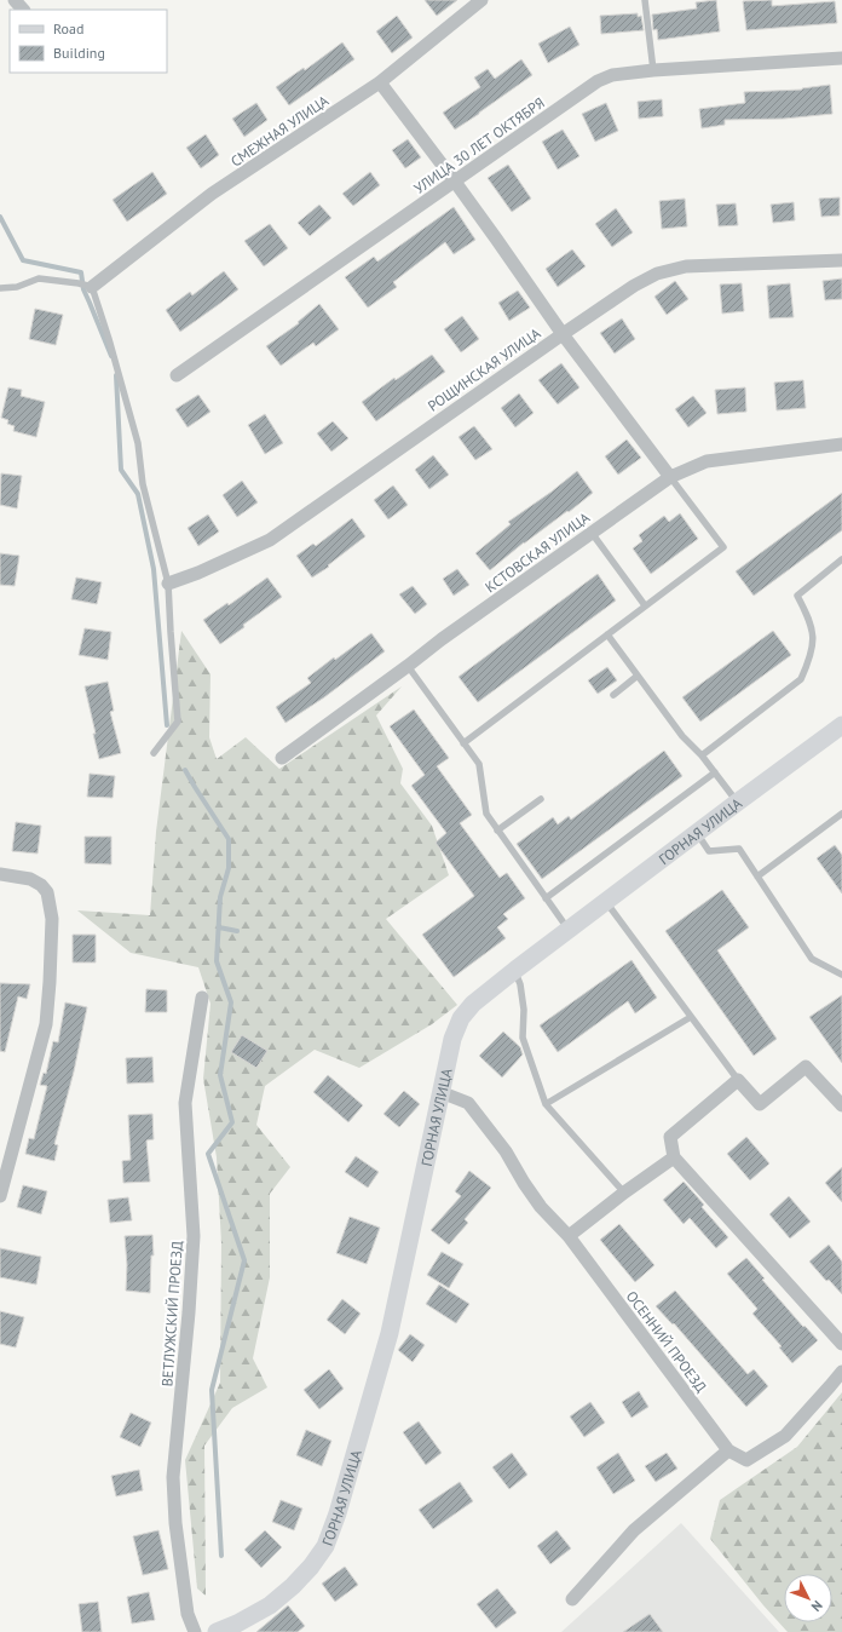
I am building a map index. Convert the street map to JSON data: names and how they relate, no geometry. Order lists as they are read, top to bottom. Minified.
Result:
{"streets":{"main road":["ГОРНАЯ УЛИЦА"],"street":["СМЕЖНАЯ УЛИЦА","УЛИЦА 30 ЛЕТ ОКТЯБРЯ","РОЩИНСКАЯ УЛИЦА","КСТОВСКАЯ УЛИЦА","ВЕТЛУЖСКИЙ ПРОЕЗД","ОСЕННИЙ ПРОЕЗД"]},"crossings":[["ГОРНАЯ УЛИЦА","ОСЕННИЙ ПРОЕЗД"]],"legend":["Road","Building"],"north":"bottom right"}
